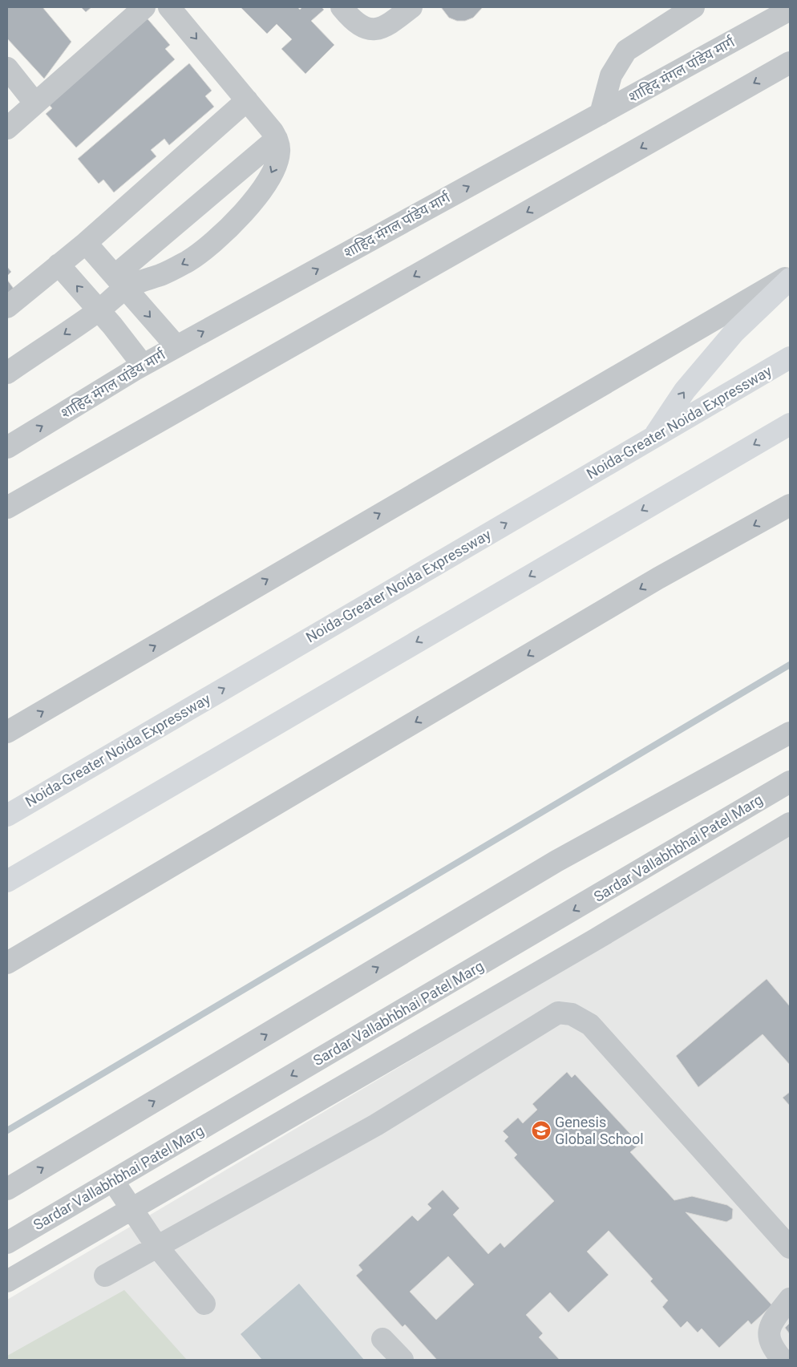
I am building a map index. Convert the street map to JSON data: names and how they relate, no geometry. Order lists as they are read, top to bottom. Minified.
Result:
{"streets":{"highway":["Noida-Greater Noida Expressway"],"street":["शाहिद मंगल पांडेय मार्ग","Sardar Vallabhbhai Patel Marg"]},"places":{"school or university":["Genesis Global School"]}}
